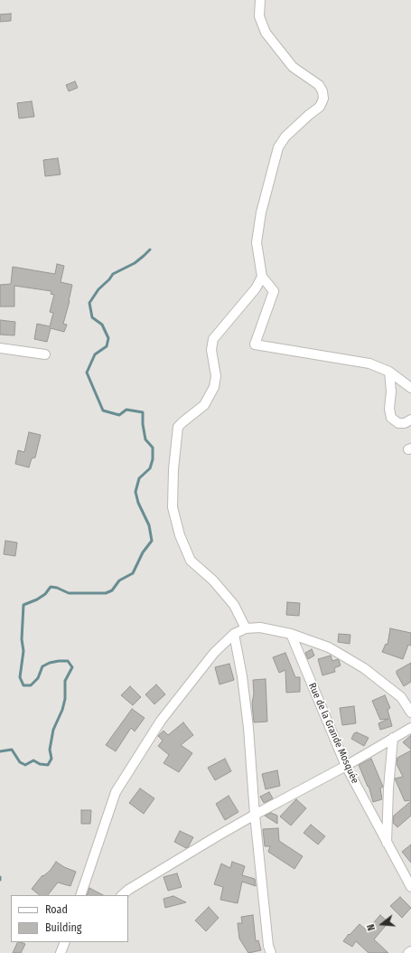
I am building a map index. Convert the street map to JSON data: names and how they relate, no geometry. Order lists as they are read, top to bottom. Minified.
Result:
{"streets":{"street":["Rue de la Grande Mosquée"]},"legend":["Road","Building"],"north":"left"}
